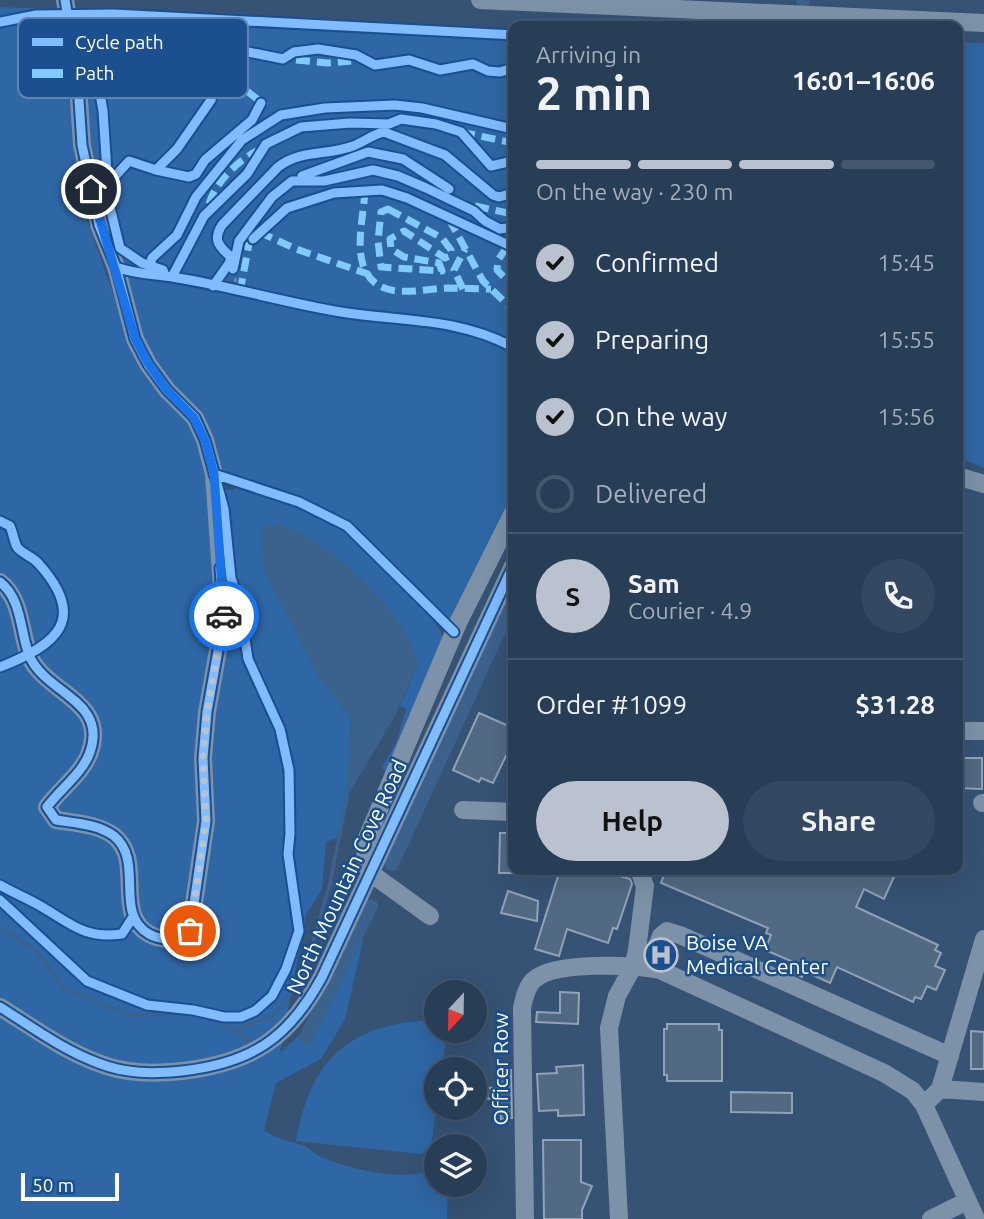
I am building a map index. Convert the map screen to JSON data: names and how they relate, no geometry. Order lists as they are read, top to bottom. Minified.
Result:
{"streets":{"street":["North Mountain Cove Road","Officer Row"]},"places":{"hospital":["Boise VA Medical Center"]},"legend":["Cycle path","Path"],"scale_bar":"50 m","north":"bottom","page":{"heading":["2 min","Arriving in","16:01–16:06"],"panel":["Sam","Courier · 4.9","Order #1099","$31.28"],"bar":"On the way · 230 m","list":[["Confirmed","15:45"],["Preparing","15:55"],["On the way","15:56"],"Delivered"],"round":"S","buttons":["Help","Share"],"scale":"50 m"}}
